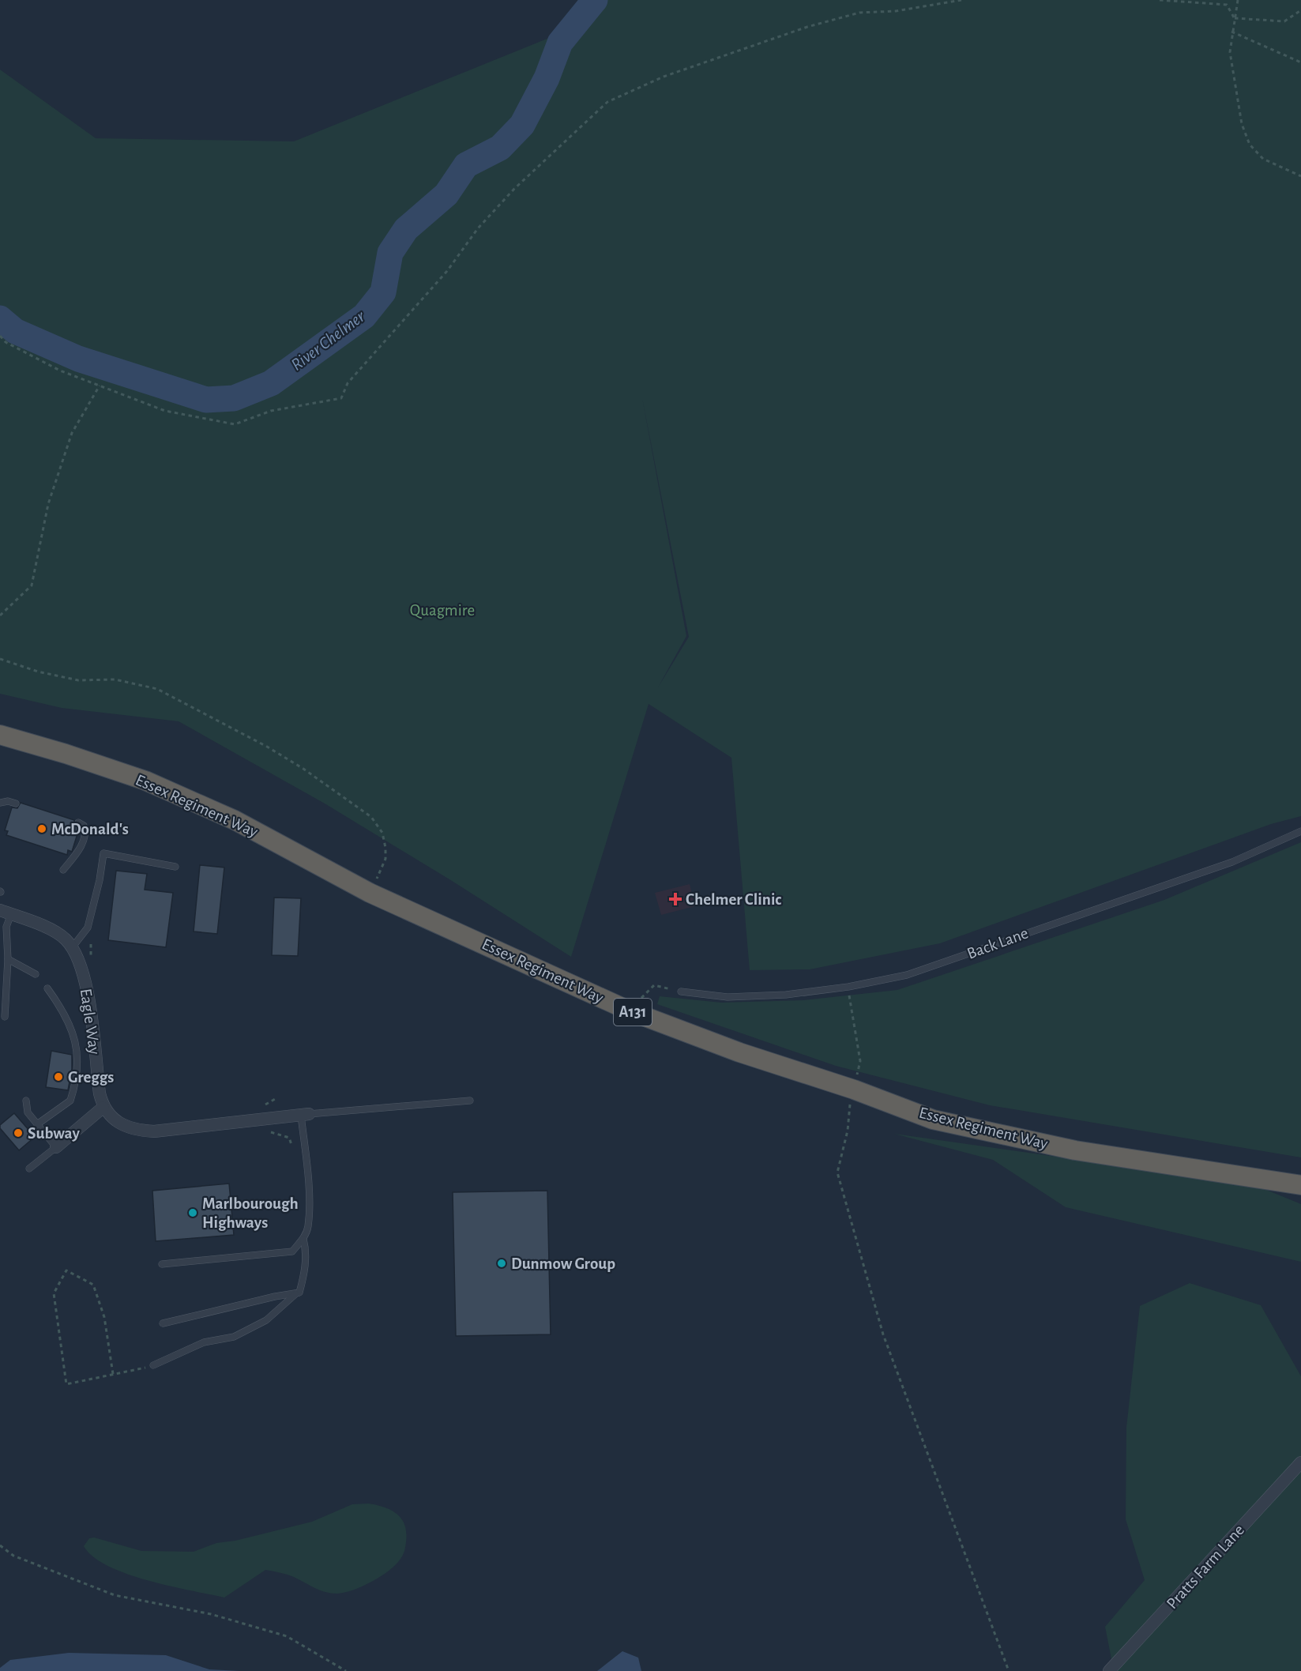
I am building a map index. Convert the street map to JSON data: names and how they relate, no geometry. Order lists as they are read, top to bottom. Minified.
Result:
{"streets":{"highway":["Essex Regiment Way","A131"],"street":["Eagle Way","Pratts Farm Lane"],"lane":["Back Lane"]},"water":["River Chelmer"],"parks":["Quagmire"],"places":{"other":["McDonald's","Greggs","Subway","Marlbourough Highways","Dunmow Group"],"health":["Chelmer Clinic"]}}
